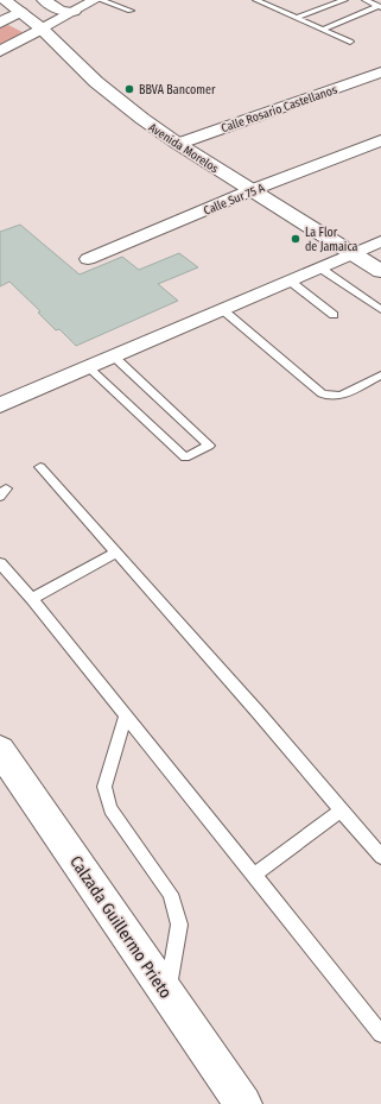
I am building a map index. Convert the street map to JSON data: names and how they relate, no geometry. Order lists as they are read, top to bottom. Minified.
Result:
{"streets":{"main road":["Avenida Morelos","Calzada Guillermo Prieto"],"street":["Calle Rosario Castellanos","Calle Sur 75 A"]},"crossings":[["Calle Rosario Castellanos","Avenida Morelos"],["Avenida Morelos","Calle Sur 75 A"]],"places":["BBVA Bancomer","La Flor de Jamaica"]}
